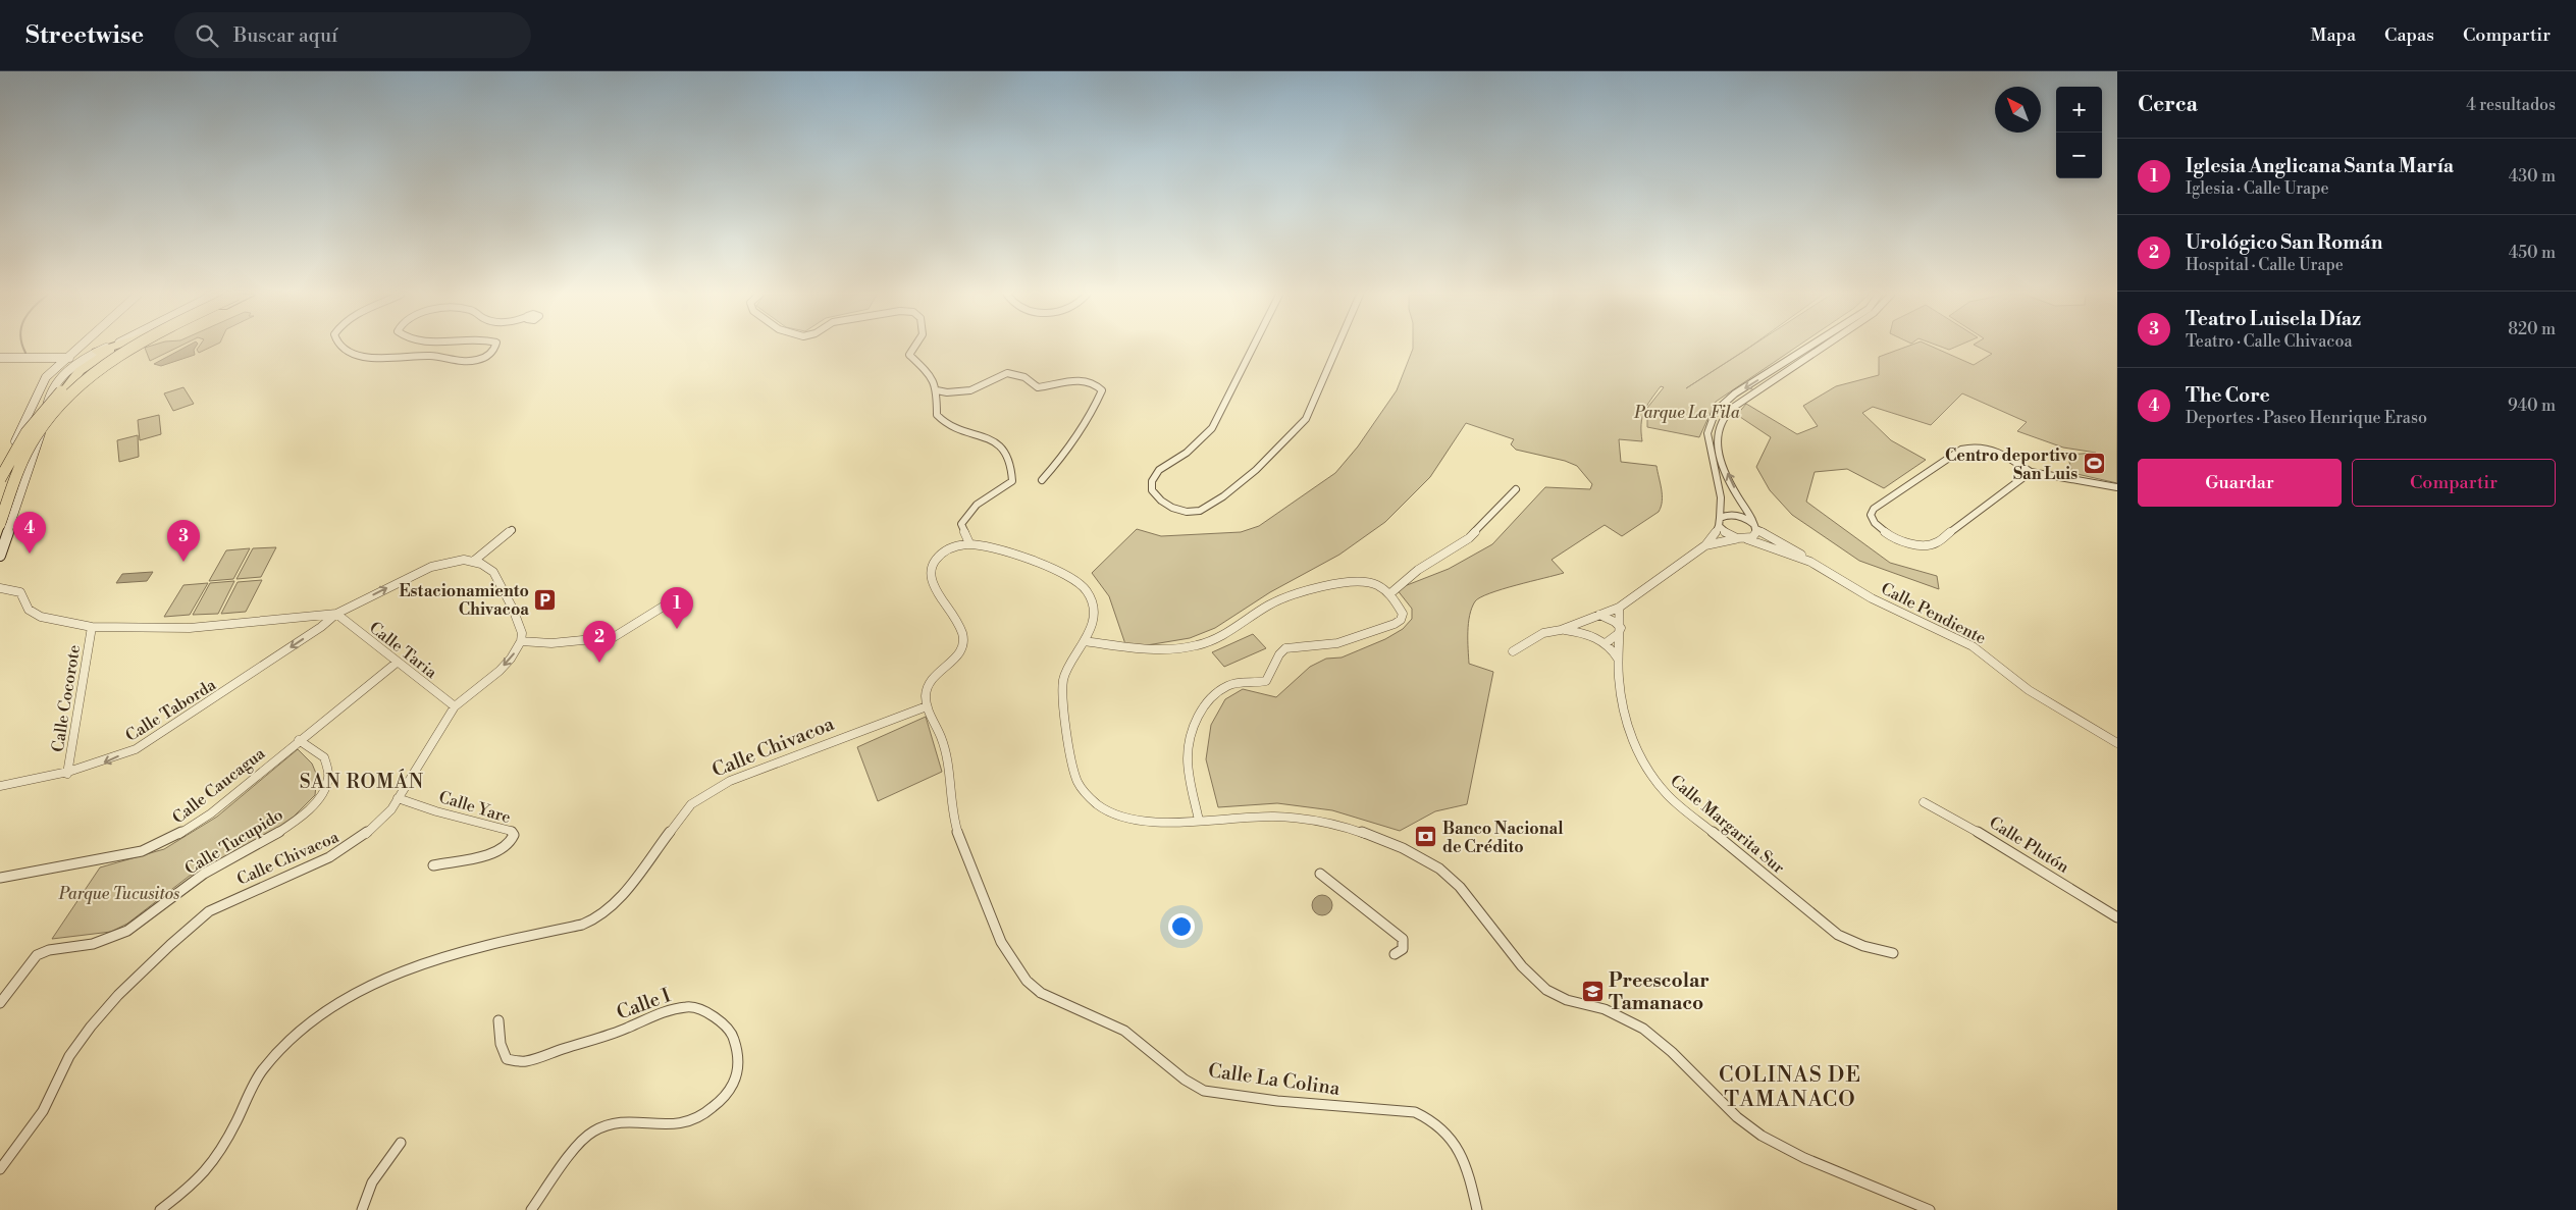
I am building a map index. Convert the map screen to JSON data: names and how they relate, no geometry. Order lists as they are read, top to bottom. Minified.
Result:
{"streets":{"street":["Calle Pendiente","Calle Taria","Calle Cocorote","Calle Taborda","Calle Chivacoa","Calle Caucagua","Calle Yare","Calle Margarita Sur","Calle Tucupido","Calle Plutón","Calle I","Calle La Colina"]},"crossings":[["Calle Taria","Calle Taborda"],["Calle Taria","Calle Chivacoa"],["Calle Taria","Calle Caucagua"],["Calle Cocorote","Calle Taborda"],["Calle Chivacoa","Calle Yare"],["Calle Chivacoa","Calle La Colina"],["Calle Caucagua","Calle Tucupido"]],"one_way":["Calle Taborda"],"districts":["SAN ROMÁN","COLINAS DE TAMANACO"],"parks":["Parque La Fila","Parque Tucusitos"],"places":{"sports":["Centro deportivo San Luis"],"parking":["Estacionamiento Chivacoa"],"bank":["Banco Nacional de Crédito"],"school or university":["Preescolar Tamanaco"]},"north":"top left","page":{"header":"Streetwise","search":"Buscar aquí","nav":["Mapa","Capas","Compartir"],"heading":["Cerca","4 resultados"],"map_buttons":["+","−"],"list":[{"mark":"1","name":"Iglesia Anglicana Santa María","note":"Iglesia · Calle Urape","value":"430 m"},{"mark":"2","name":"Urológico San Román","note":"Hospital · Calle Urape","value":"450 m"},{"mark":"3","name":"Teatro Luisela Díaz","note":"Teatro · Calle Chivacoa","value":"820 m"},{"mark":"4","name":"The Core","note":"Deportes · Paseo Henrique Eraso","value":"940 m"}],"buttons":["Guardar","Compartir"],"pins":["4","3","1","2"]}}
